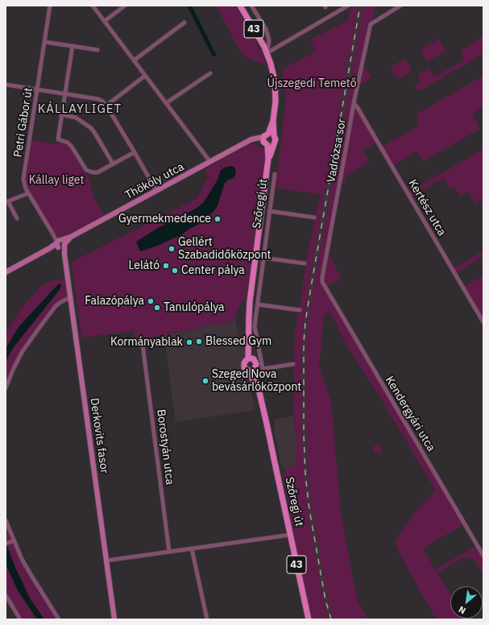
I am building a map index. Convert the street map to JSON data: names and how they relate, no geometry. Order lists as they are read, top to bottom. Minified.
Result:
{"streets":{"main road":["43","Szőregi út"],"street":["Petri Gábor út","Vadrózsa sor","Thököly utca","Kertész utca","Kendergyári utca","Derkovits fasor","Borostyán utca"]},"crossings":[["43","Szőregi út"],["Petri Gábor út","Thököly utca"],["Petri Gábor út","Derkovits fasor"],["Vadrózsa sor","Kertész utca"],["Vadrózsa sor","Kendergyári utca"],["Thököly utca","Szőregi út"],["Thököly utca","Derkovits fasor"]],"districts":["KÁLLAYLIGET"],"parks":["Újszegedi Temető","Kállay liget"],"places":["Gyermekmedence","Gellért Szabadidőközpont","Lelátó","Center pálya","Falazópálya","Tanulópálya","Blessed Gym","Kormányablak","Szeged Nova bevásárlóközpont"],"north":"bottom left"}
